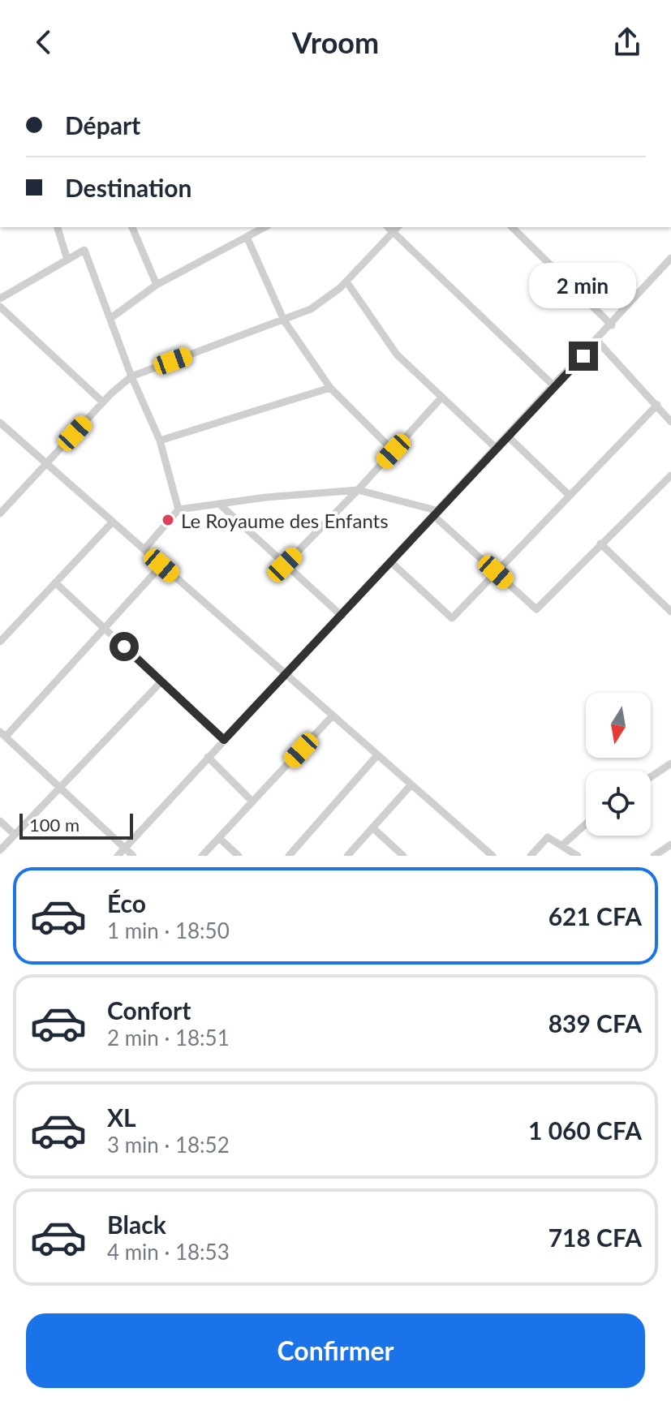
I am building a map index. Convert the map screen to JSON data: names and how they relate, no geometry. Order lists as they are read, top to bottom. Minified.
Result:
{"places":["Le Royaume des Enfants"],"scale_bar":"100 m","north":"bottom","page":{"header":"Vroom","banner":["Départ","Destination"],"bubble":"2 min","scale":"100 m","list":[{"name":"Éco","note":"1 min · 18:50","value":"621 CFA"},{"name":"Confort","note":"2 min · 18:51","value":"839 CFA"},{"name":"XL","note":"3 min · 18:52","value":"1 060 CFA"},{"name":"Black","note":"4 min · 18:53","value":"718 CFA"}],"buttons":"Confirmer"}}
